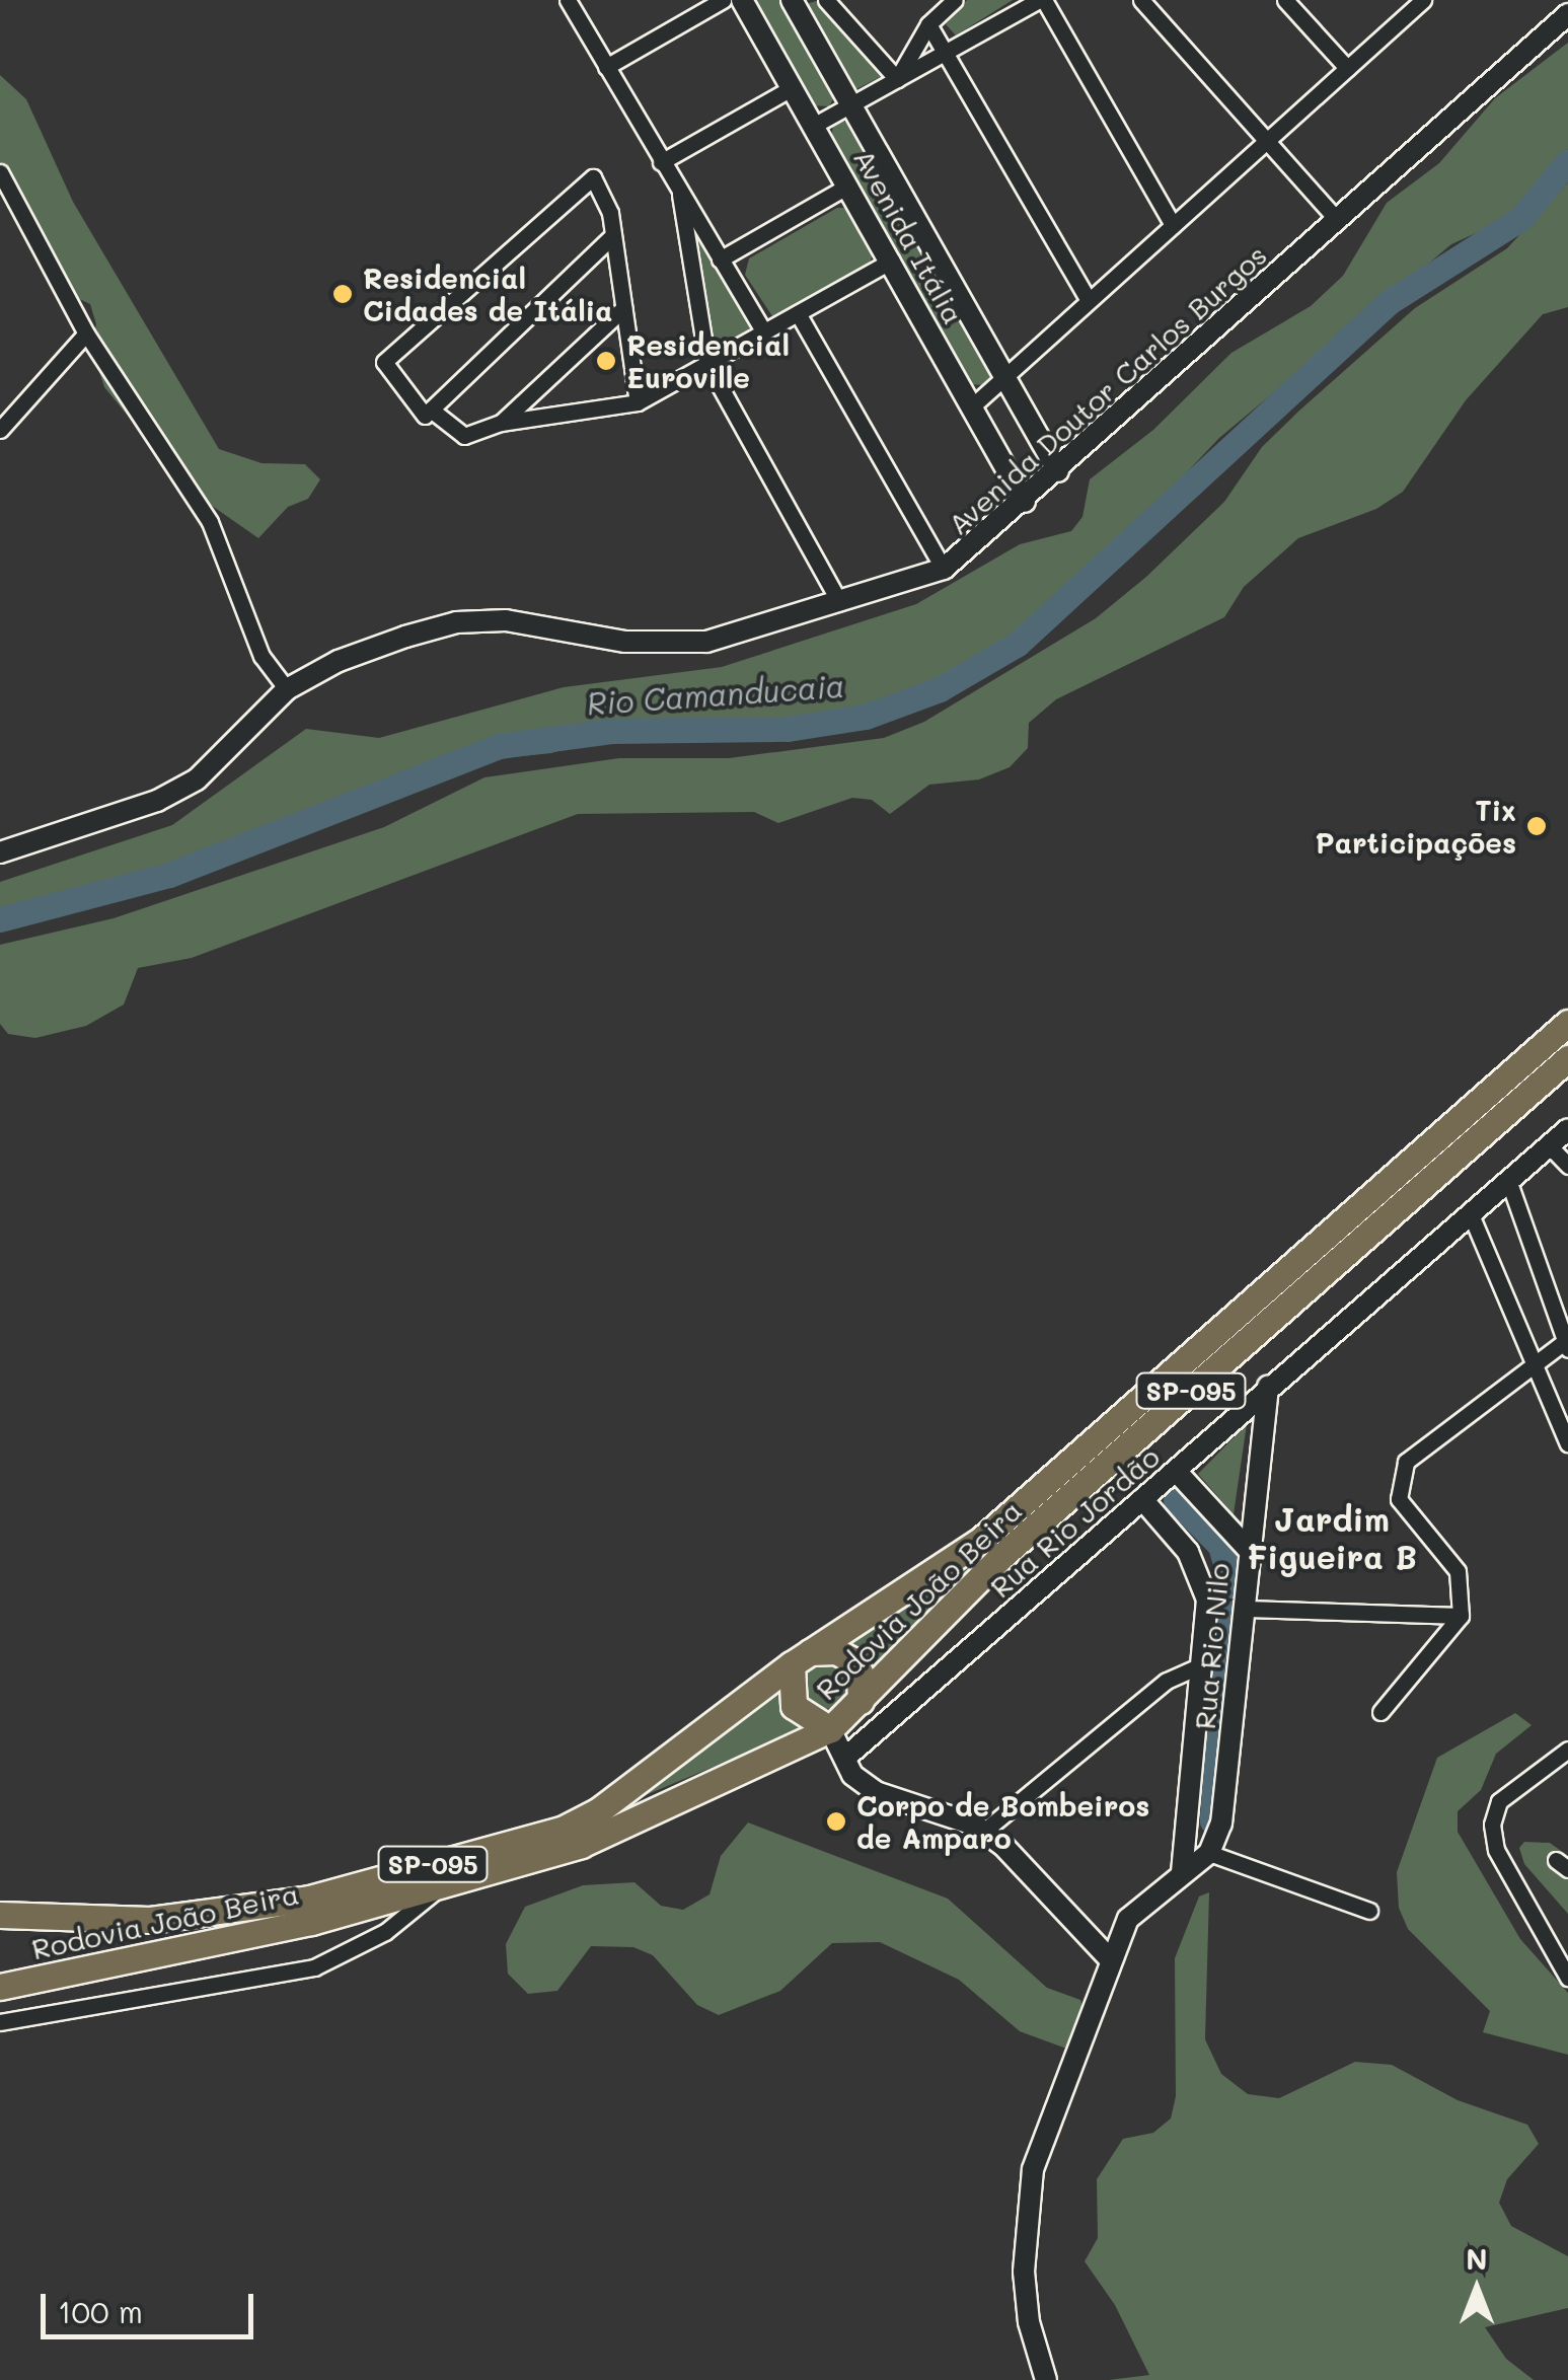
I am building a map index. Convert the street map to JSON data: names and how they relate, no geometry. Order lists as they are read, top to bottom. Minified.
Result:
{"streets":{"main road":["SP-095","Rodovia João Beira"],"street":["Avenida Itália","Avenida Doutor Carlos Burgos","Rua Rio Jordão","Rua Rio Nilo"]},"crossings":[["Avenida Itália","Avenida Doutor Carlos Burgos"],["Rua Rio Jordão","Rua Rio Nilo"]],"districts":["Jardim Figueira B"],"water":["Rio Camanducaia"],"places":["Residencial Cidades de Itália","Residencial Euroville","Tix Participações","Corpo de Bombeiros de Amparo"],"scale_bar":"100 m","north":"top"}
